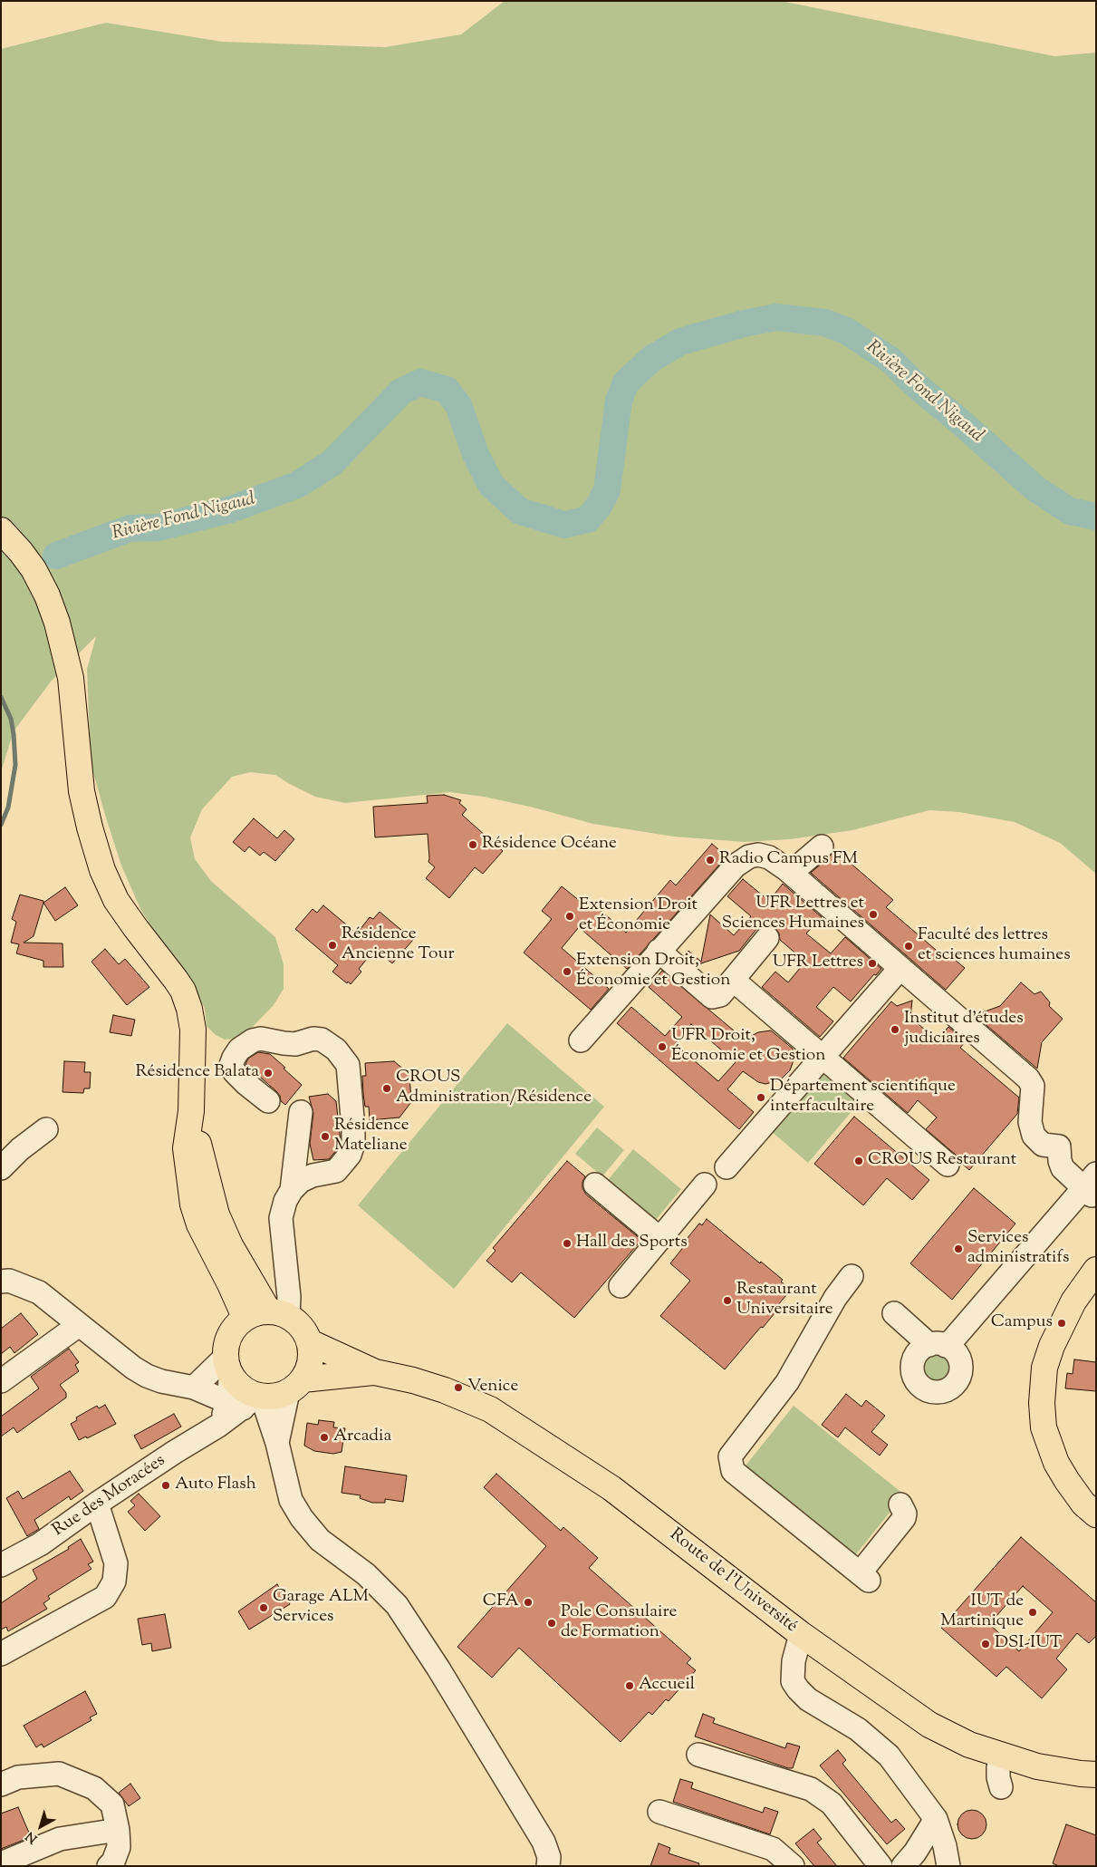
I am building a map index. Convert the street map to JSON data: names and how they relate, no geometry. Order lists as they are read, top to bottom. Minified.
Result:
{"streets":{"main road":["Route de l'Université"],"street":["Rue des Moracées"]},"crossings":[["Rue des Moracées","Route de l'Université"]],"water":["Rivière Fond Nigaud"],"places":["Résidence Océane","Radio Campus FM","UFR Lettres et Sciences Humaines","Extension Droit et Économie","Résidence Ancienne Tour","Faculté des lettres et sciences humaines","UFR Lettres","Extension Droit, Économie et Gestion","Institut d'études judiciaires","UFR Droit, Économie et Gestion","Résidence Balata","CROUS Administration/Résidence","Département scientifique interfacultaire","Résidence Mateliane","CROUS Restaurant","Hall des Sports","Services administratifs","Restaurant Universitaire","Campus","Venice","Arcadia","Auto Flash","CFA","Garage ALM Services","IUT de Martinique","Pole Consulaire de Formation","DSI-IUT","Accueil"],"north":"bottom left"}
